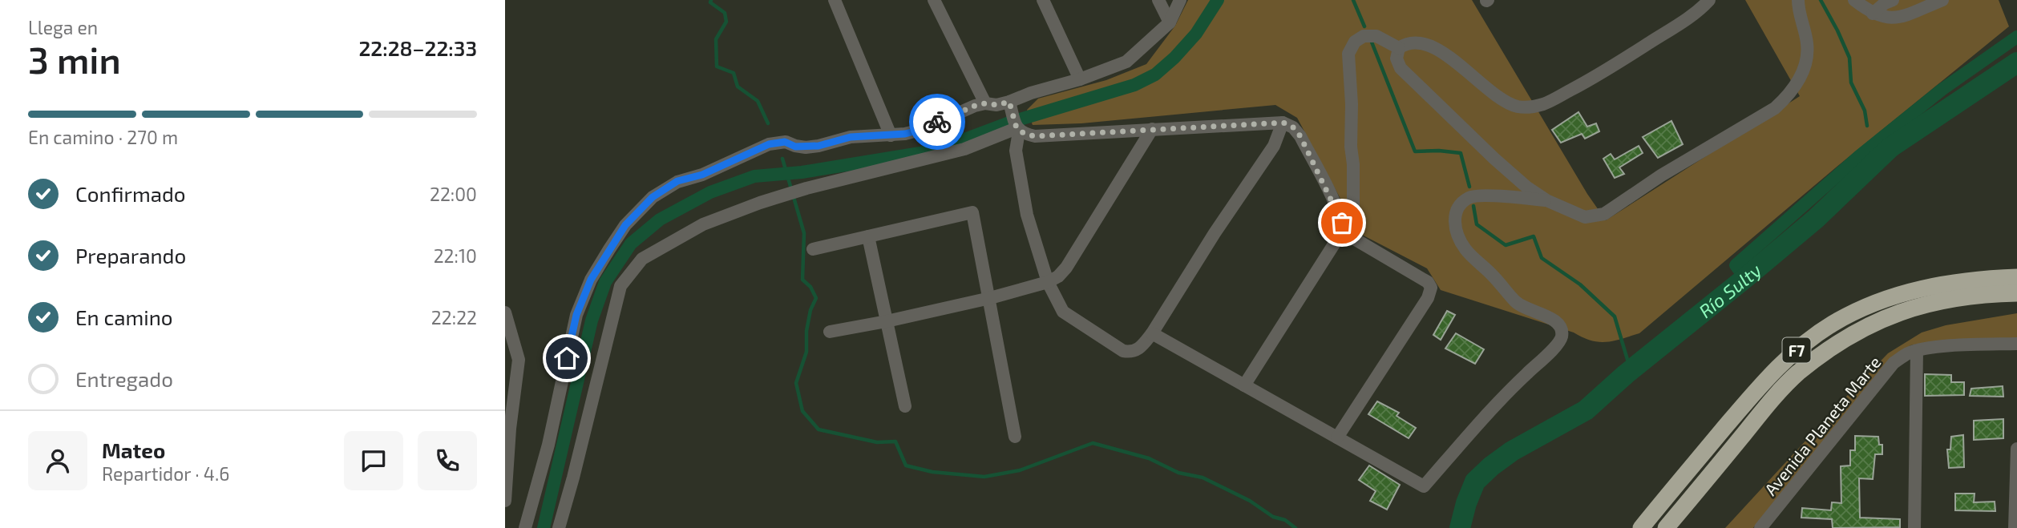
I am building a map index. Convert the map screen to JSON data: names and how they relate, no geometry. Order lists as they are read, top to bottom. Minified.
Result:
{"streets":{"highway":["F7"],"street":["Avenida Planeta Marte"]},"water":["Río Sulty"],"page":{"heading":["3 min","Llega en","22:28–22:33"],"panel":["Mateo","Repartidor · 4.6"],"bar":"En camino · 270 m","list":[["Confirmado","22:00"],["Preparando","22:10"],["En camino","22:22"],"Entregado"]}}
